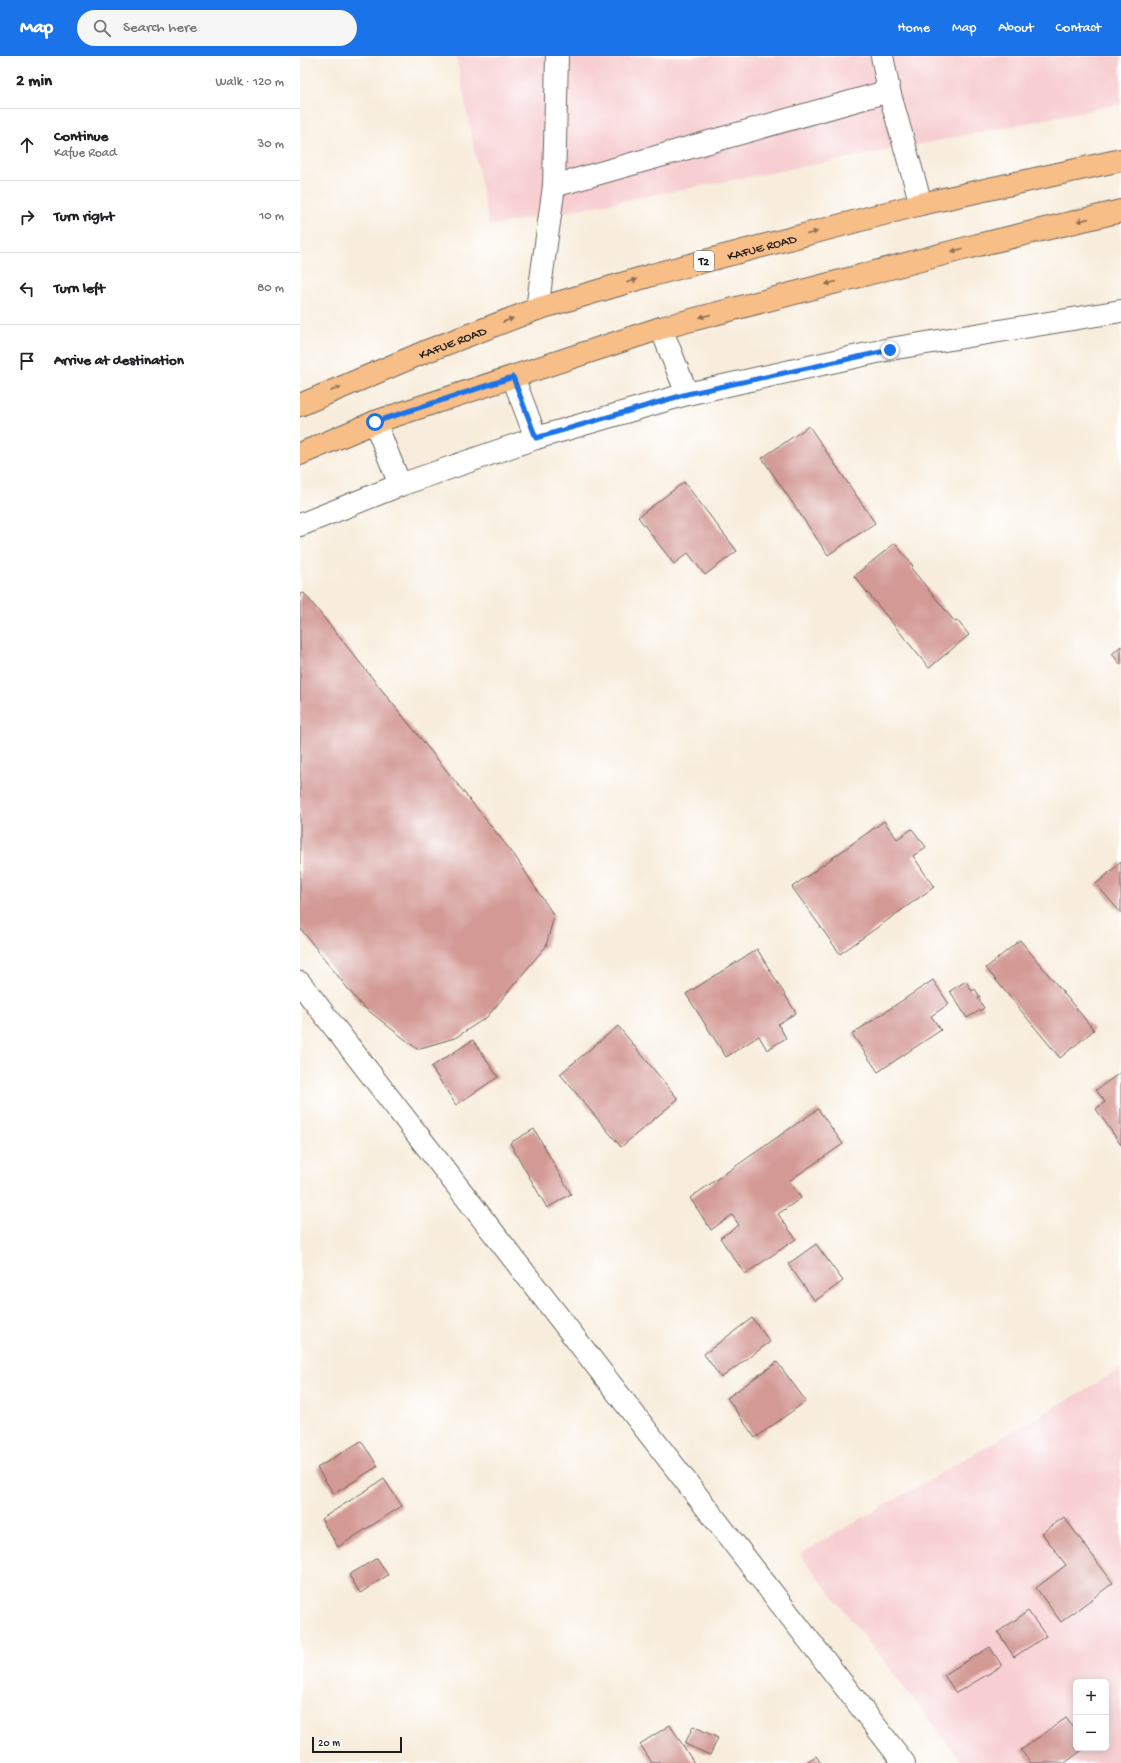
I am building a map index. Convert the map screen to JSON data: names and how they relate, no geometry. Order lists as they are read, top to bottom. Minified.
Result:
{"streets":{"main road":["KAFUE ROAD","T2"]},"scale_bar":"20 m","page":{"header":"Map","search":"Search here","nav":["Home","Map","About","Contact"],"heading":["2 min","Walk · 120 m"],"list":[["Continue","Kafue Road","30 m"],["Turn right","10 m"],["Turn left","80 m"],"Arrive at destination"],"map_buttons":["+","−"],"scale":"20 m"}}
